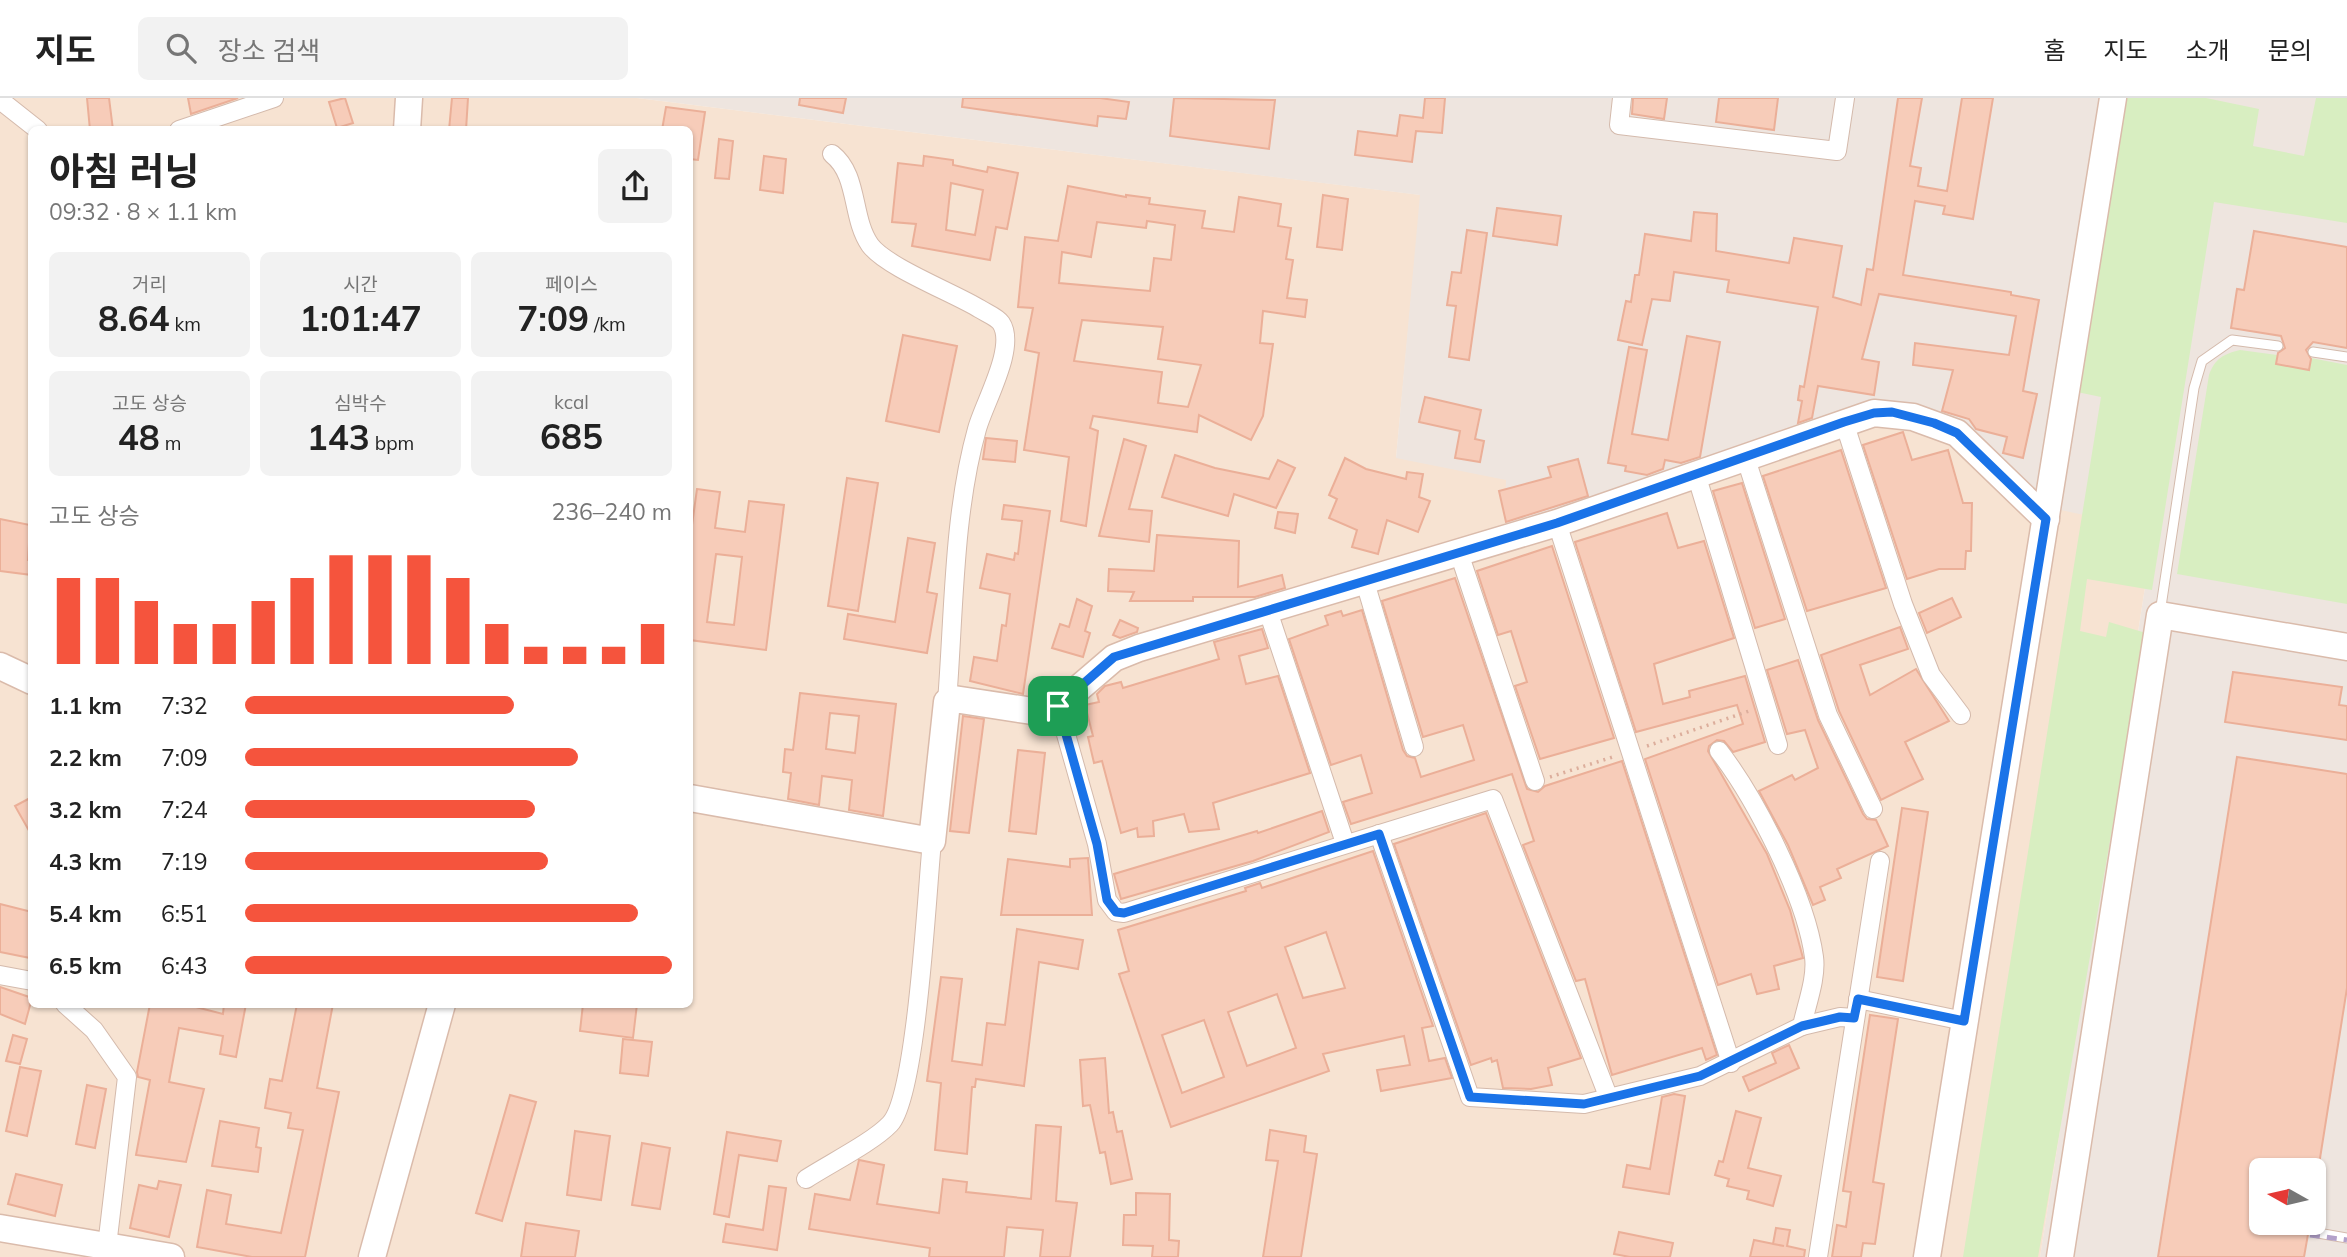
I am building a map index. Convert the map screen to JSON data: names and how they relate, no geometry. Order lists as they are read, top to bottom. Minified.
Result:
{"north":"left","page":{"header":"지도","search":"장소 검색","nav":["홈","지도","소개","문의"],"heading":["아침 러닝","09:32 · 8 × 1.1 km"],"stats":[["거리","8.64 km"],["시간","1:01:47"],["페이스","7:09 /km"],["고도 상승","48 m"],["심박수","143 bpm"],["kcal","685"]],"chart":["고도 상승","236–240 m"],"list":[{"name":"1.1 km","note":"7:32"},{"name":"2.2 km","note":"7:09"},{"name":"3.2 km","note":"7:24"},{"name":"4.3 km","note":"7:19"},{"name":"5.4 km","note":"6:51"},{"name":"6.5 km","note":"6:43"}]}}
